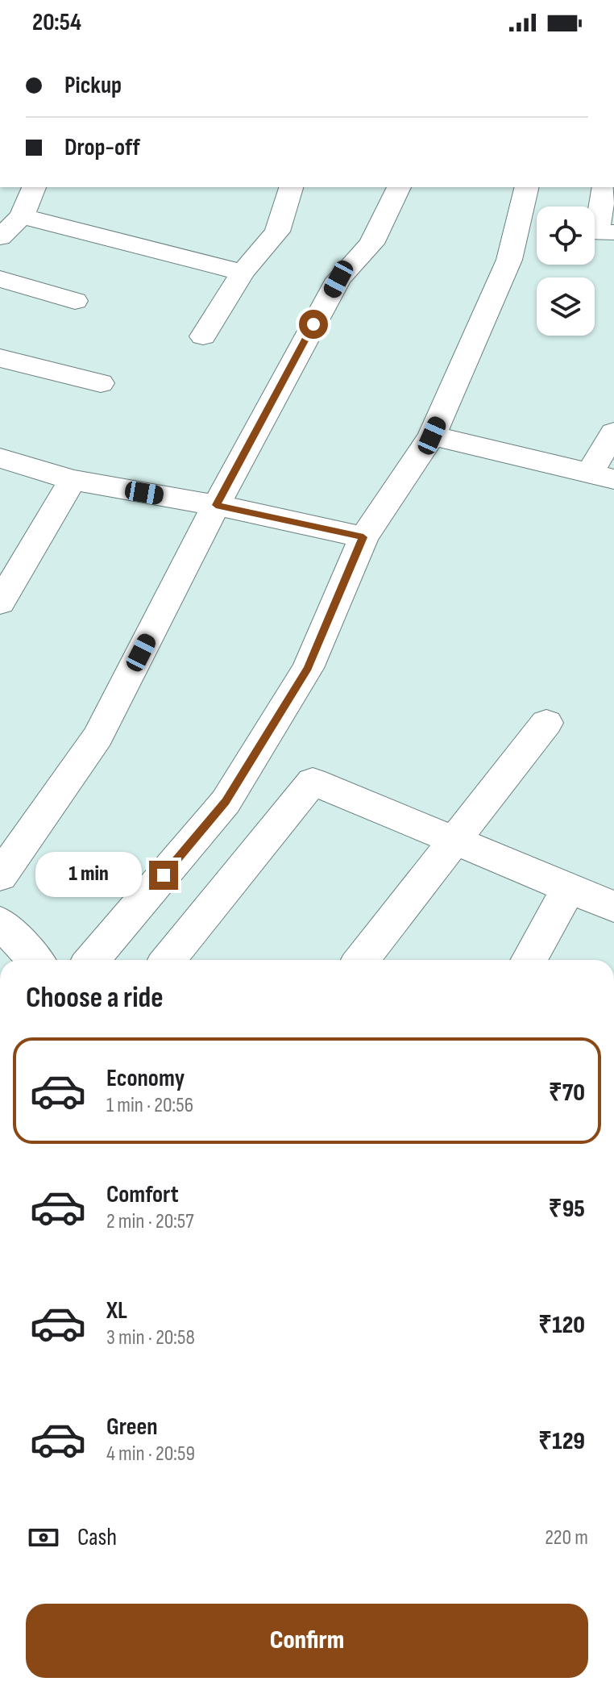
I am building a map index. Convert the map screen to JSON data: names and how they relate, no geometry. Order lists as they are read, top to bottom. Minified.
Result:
{"page":{"status":"20:54","banner":["Pickup","Drop-off"],"bubble":"1 min","heading":"Choose a ride","list":[{"name":"Economy","note":"1 min · 20:56","value":"₹70"},{"name":"Comfort","note":"2 min · 20:57","value":"₹95"},{"name":"XL","note":"3 min · 20:58","value":"₹120"},{"name":"Green","note":"4 min · 20:59","value":"₹129"}],"pay":["Cash","220 m"],"buttons":"Confirm"}}
